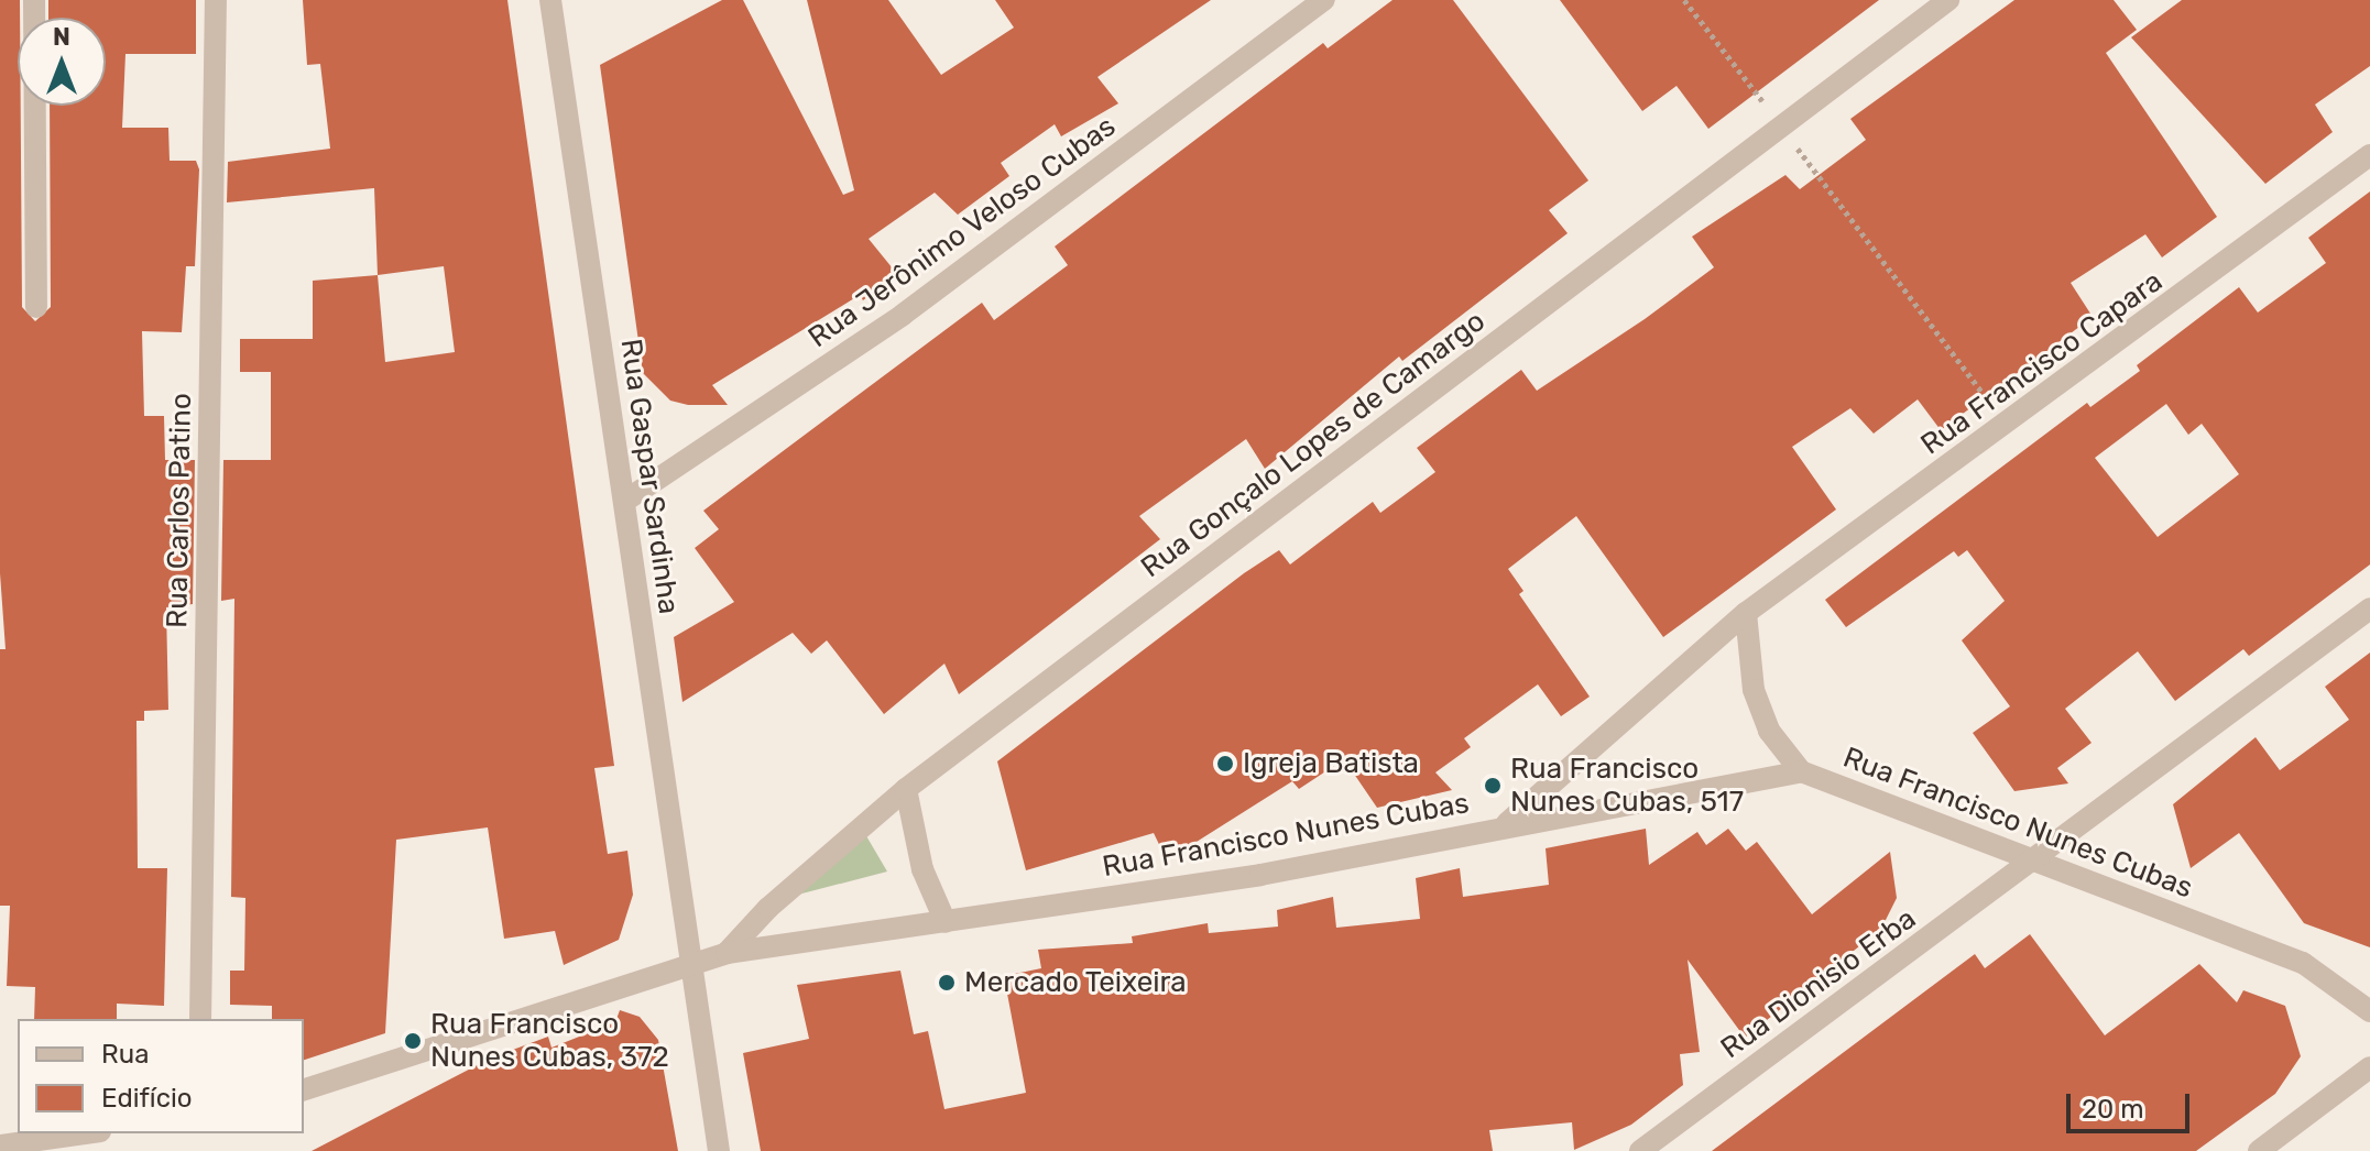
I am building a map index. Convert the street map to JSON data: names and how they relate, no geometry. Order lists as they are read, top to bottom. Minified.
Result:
{"streets":{"street":["Rua Jerônimo Veloso Cubas","Rua Francisco Capara","Rua Gonçalo Lopes de Camargo","Rua Gaspar Sardinha","Rua Carlos Patino","Rua Francisco Nunes Cubas","Rua Dionisio Erba"]},"crossings":[["Rua Jerônimo Veloso Cubas","Rua Gaspar Sardinha"],["Rua Francisco Capara","Rua Francisco Nunes Cubas"],["Rua Gonçalo Lopes de Camargo","Rua Francisco Nunes Cubas"],["Rua Gaspar Sardinha","Rua Francisco Nunes Cubas"],["Rua Francisco Nunes Cubas","Rua Dionisio Erba"]],"places":["Igreja Batista","Rua Francisco Nunes Cubas, 517","Mercado Teixeira","Rua Francisco Nunes Cubas, 372"],"legend":["Rua","Edifício"],"scale_bar":"20 m","north":"top"}
